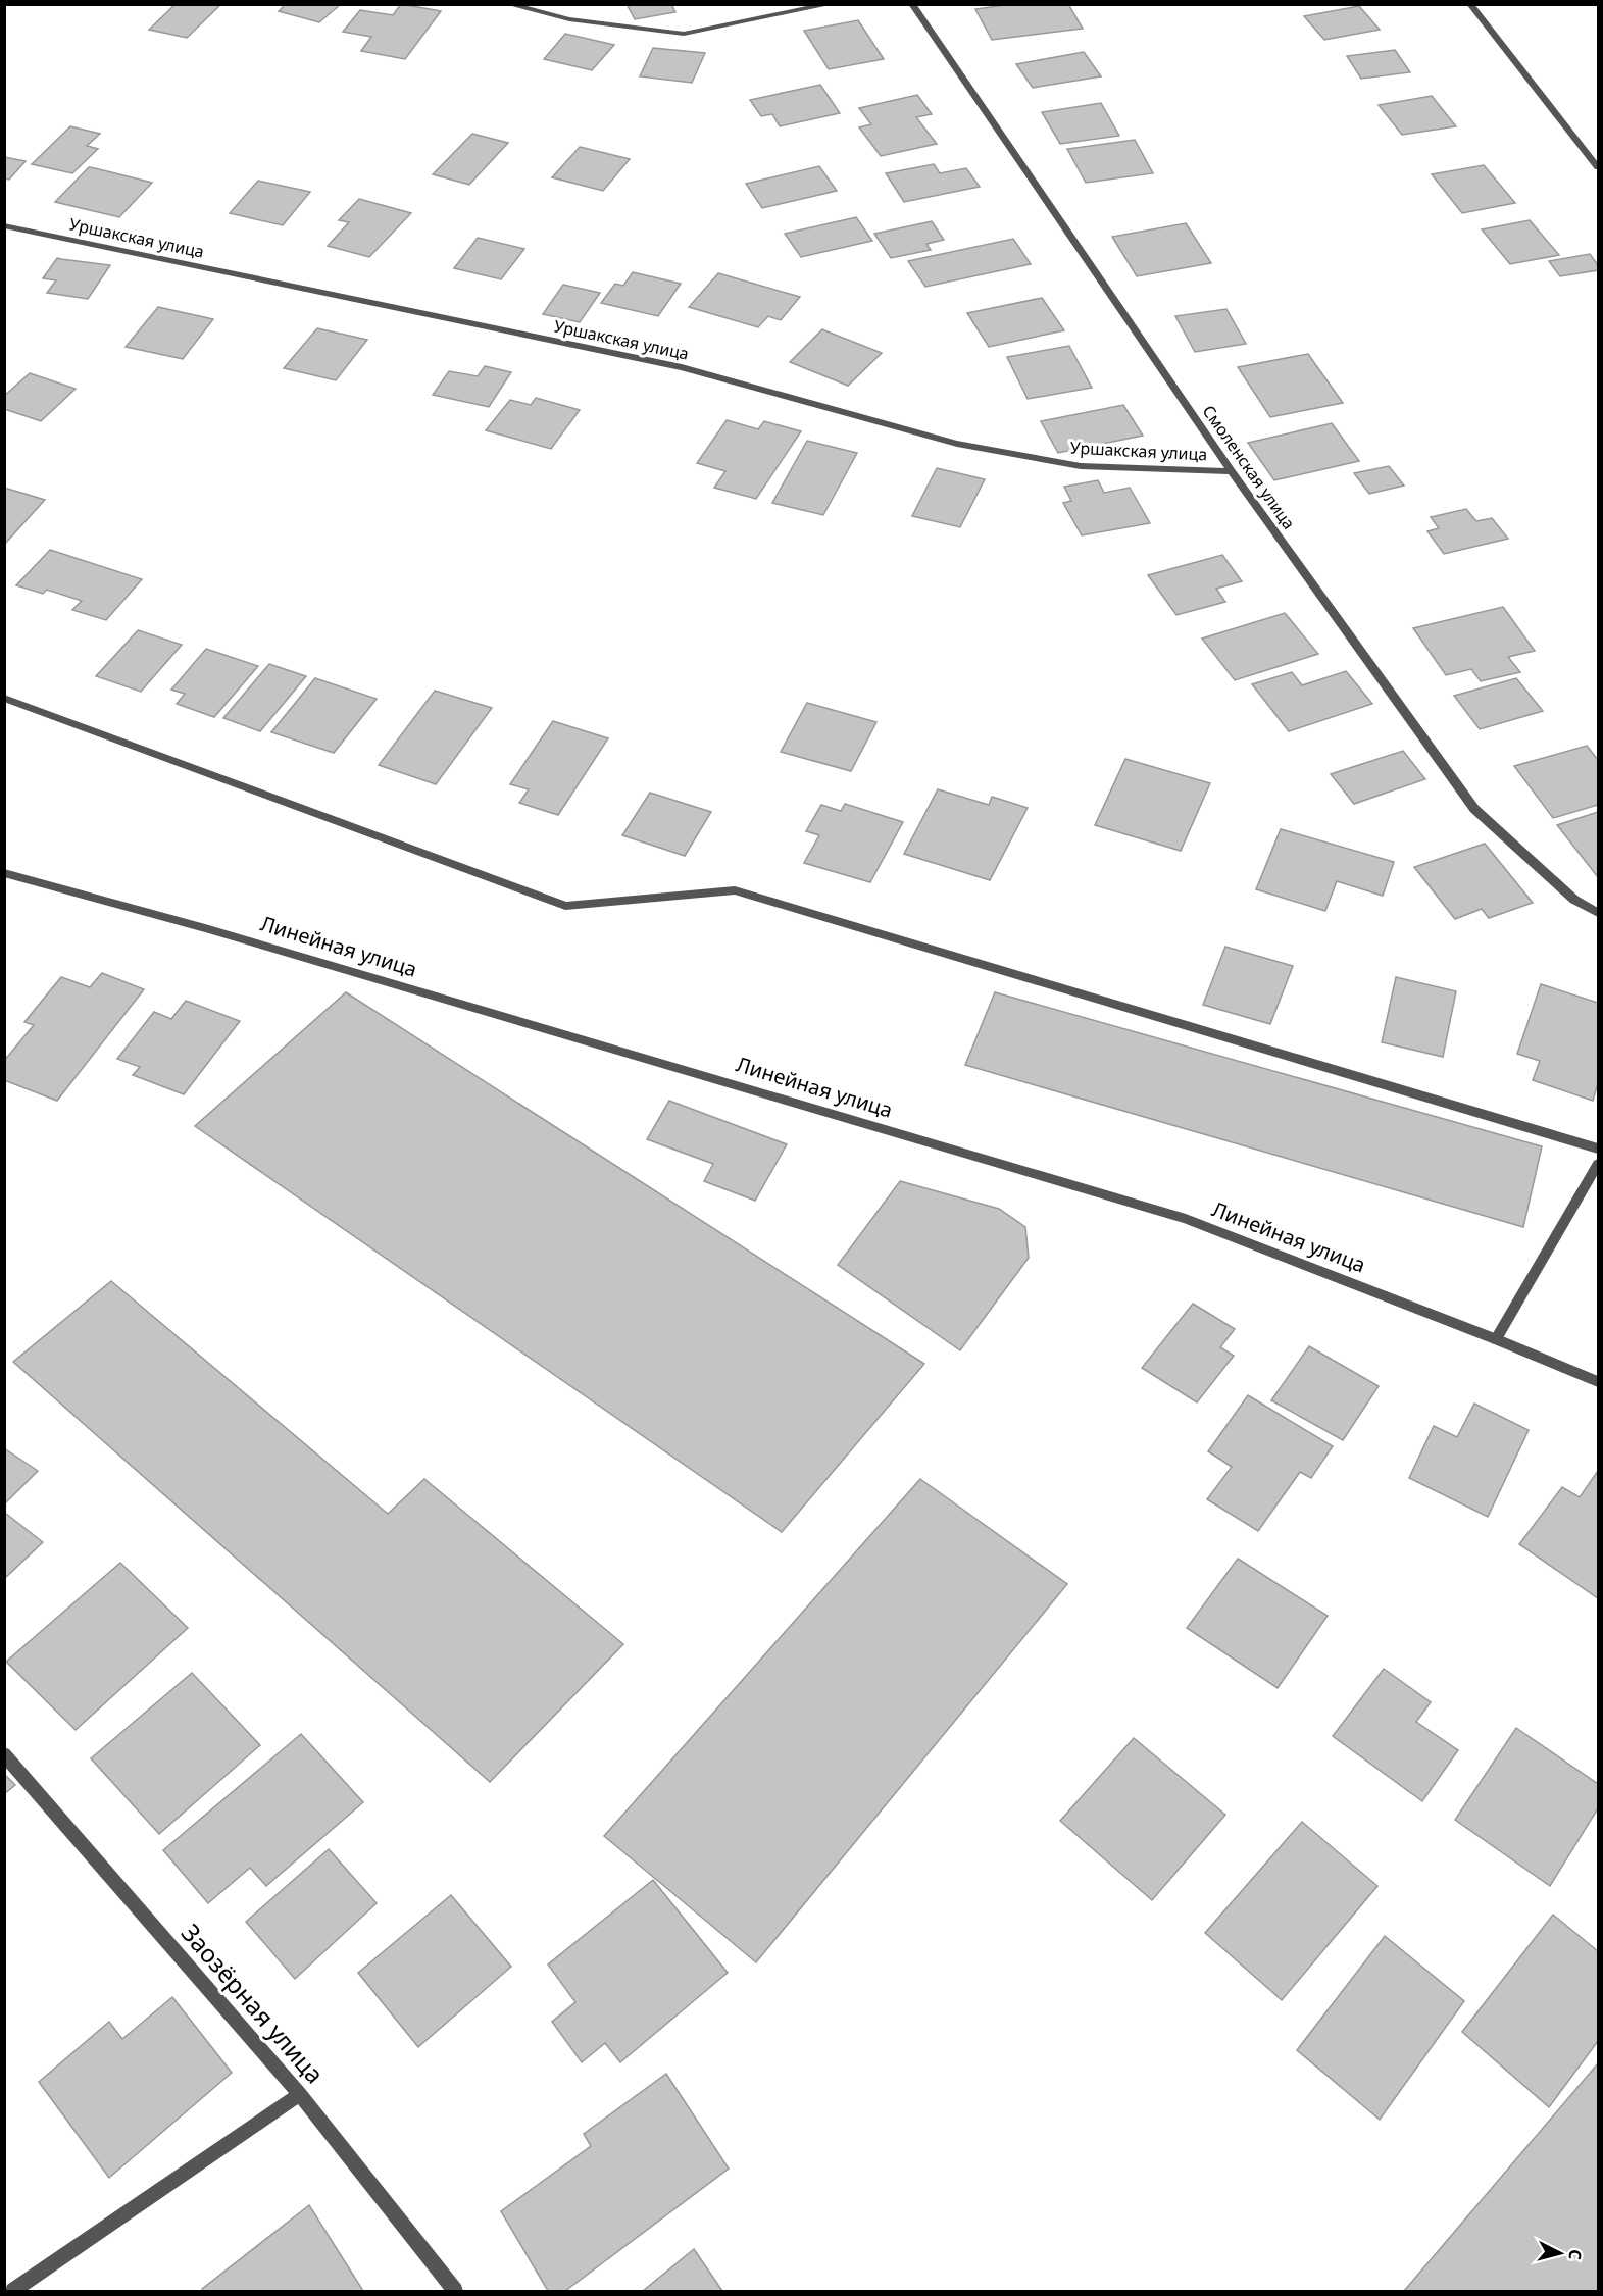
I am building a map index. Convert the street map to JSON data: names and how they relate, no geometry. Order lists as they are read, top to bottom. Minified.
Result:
{"streets":{"street":["Уршакская улица","Смоленская улица","Линейная улица","Заозёрная улица"]},"crossings":[["Уршакская улица","Смоленская улица"]],"north":"right"}
